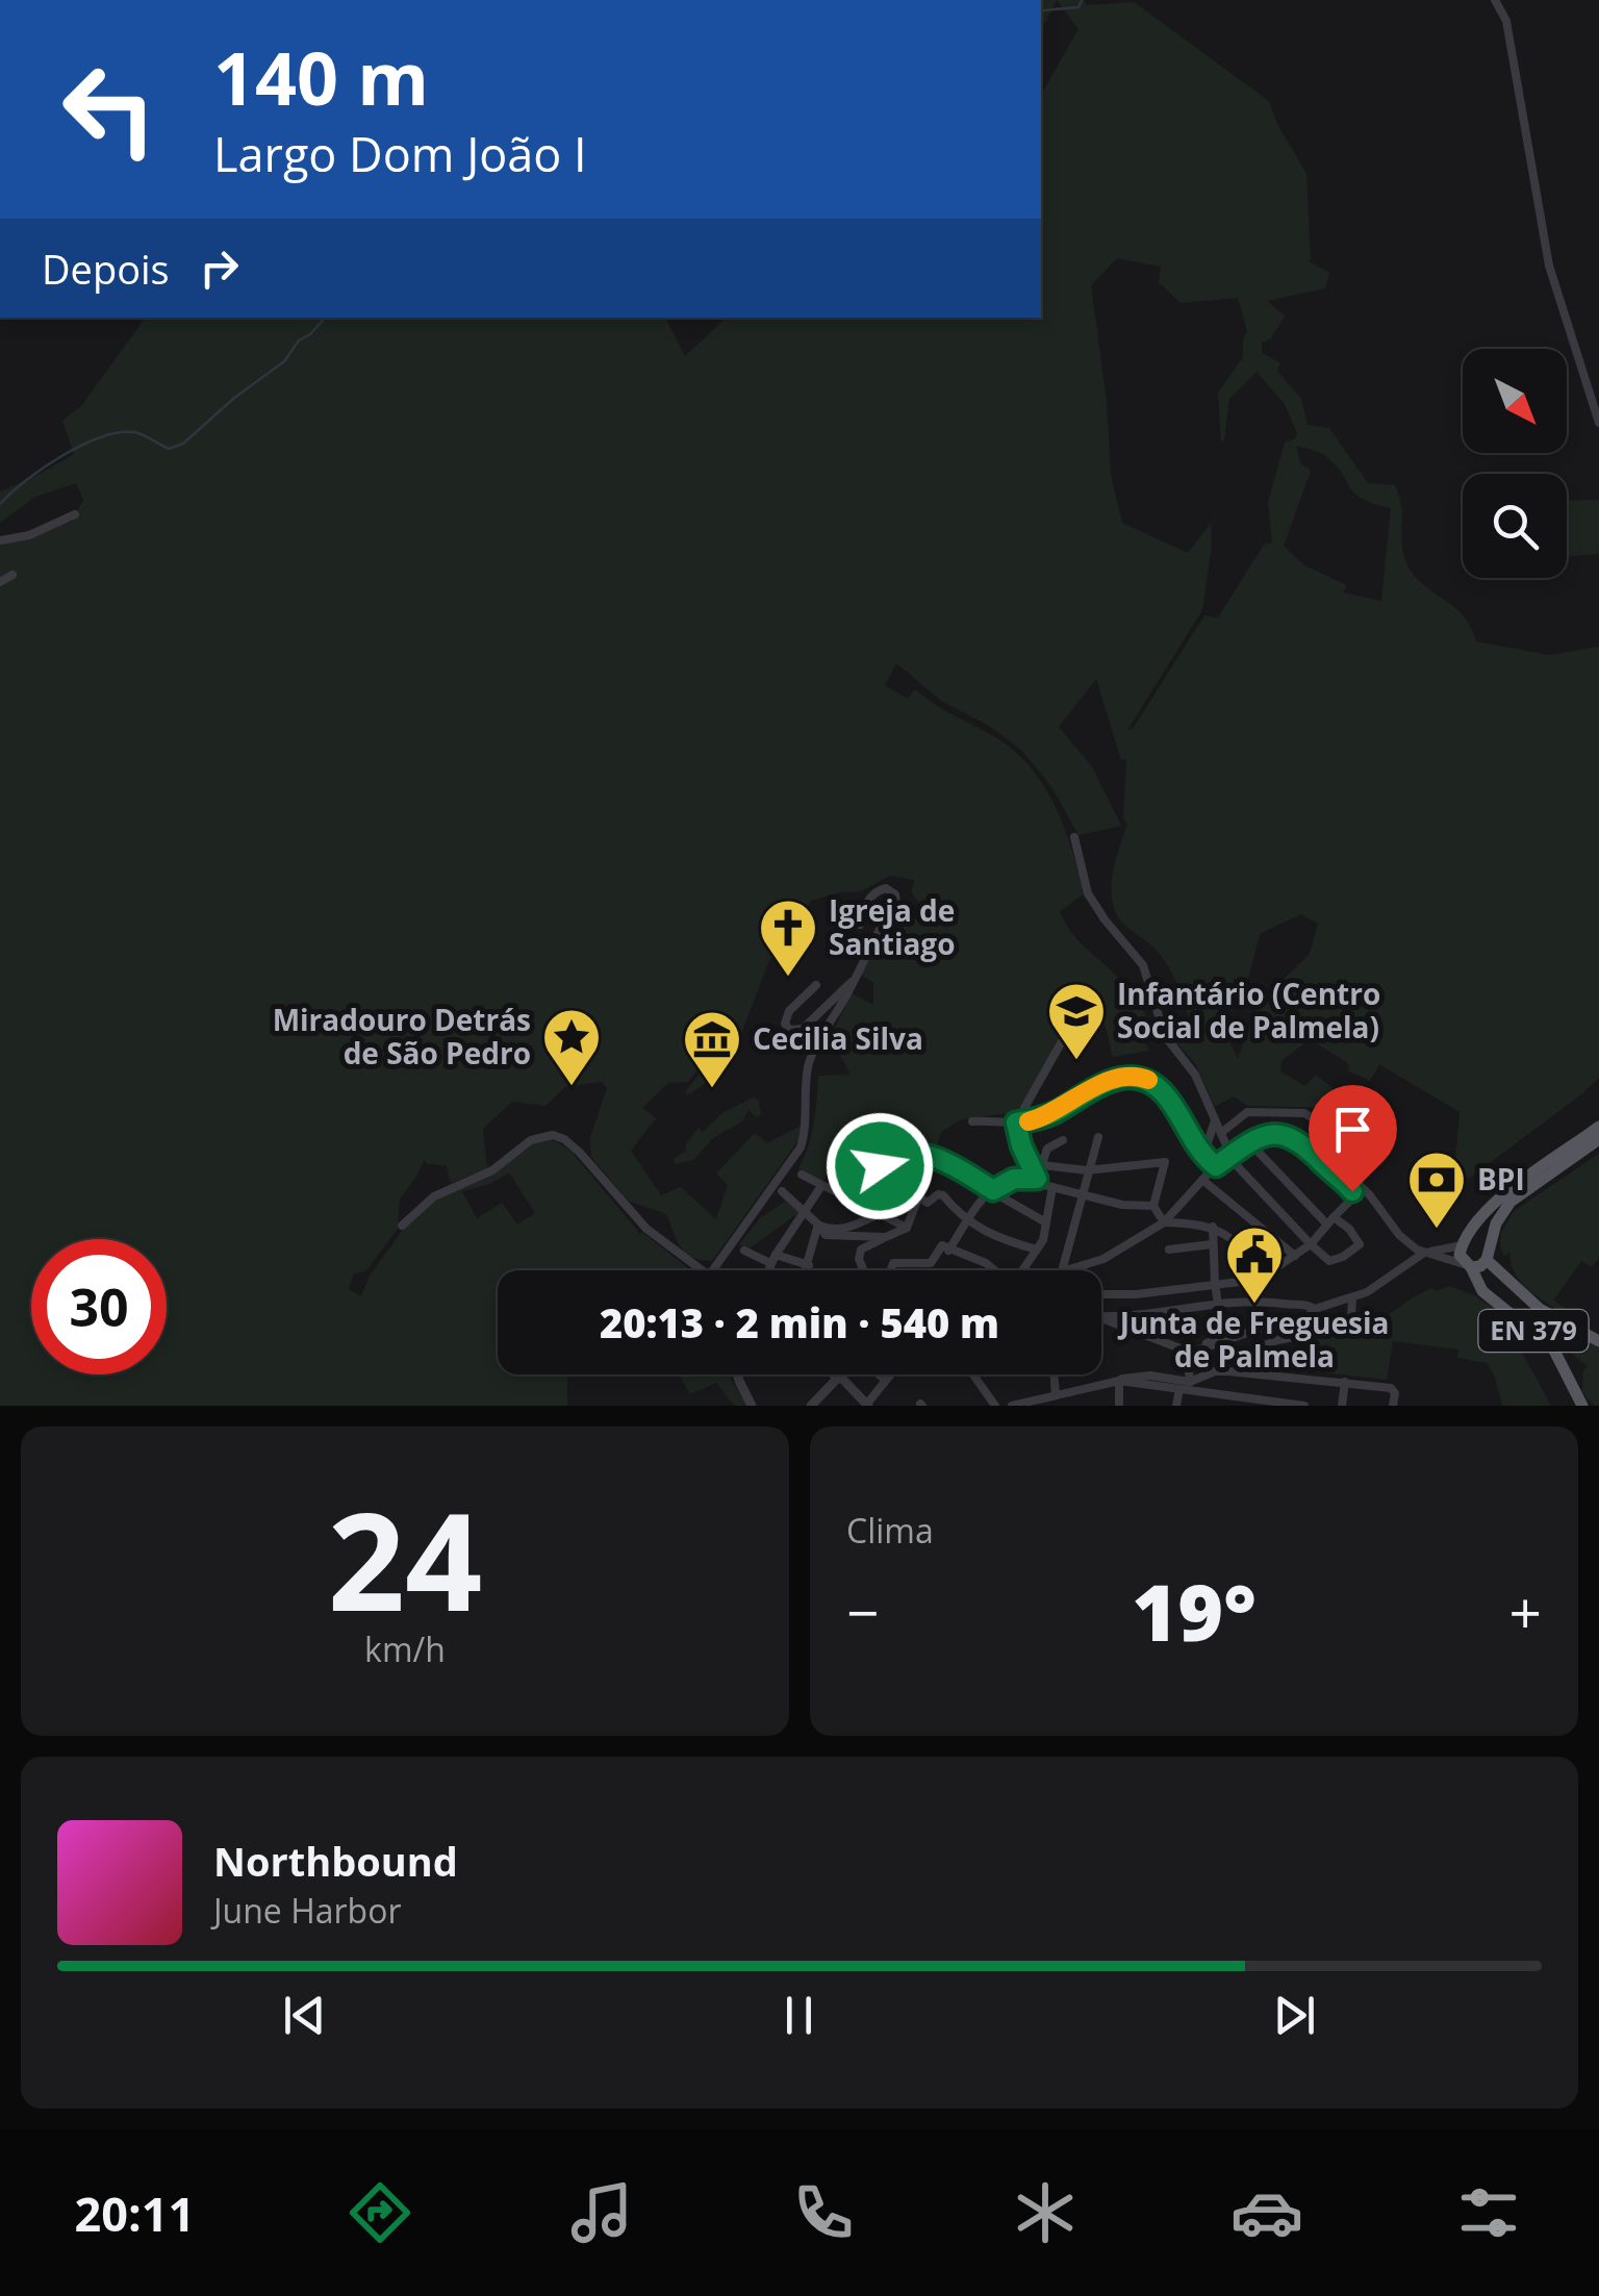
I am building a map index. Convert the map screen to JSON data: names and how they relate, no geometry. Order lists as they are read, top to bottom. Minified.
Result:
{"streets":{"main road":["EN 379"]},"places":{"church":["Igreja de Santiago"],"school or university":["Infantário (Centro Social de Palmela)"],"place":["Miradouro Detrás de São Pedro"],"museum":["Cecilia Silva"],"bank":["BPI"],"public building":["Junta de Freguesia de Palmela"]},"north":"bottom right","page":{"turn":["140 m","Largo Dom João I"],"then":"Depois","limit":"30","trip":"20:13 · 2 min · 540 m","tile":[["24","km/h"],"Clima"],"heat":["−","19°","+"],"song":["Northbound","June Harbor"],"tabs":"20:11"}}
